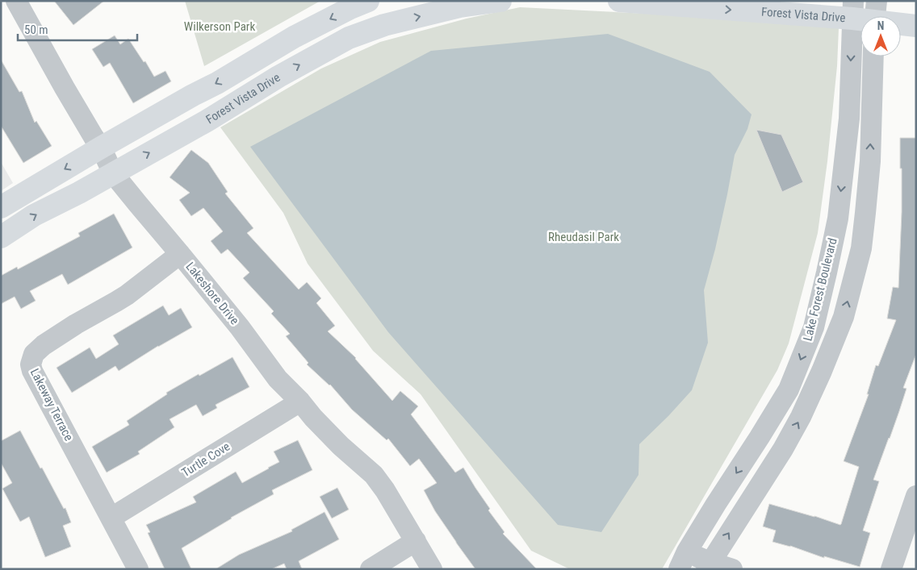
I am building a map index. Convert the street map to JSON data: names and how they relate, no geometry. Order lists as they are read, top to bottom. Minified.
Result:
{"streets":{"main road":["Forest Vista Drive"],"street":["Lake Forest Boulevard","Lakeshore Drive","Lakeway Terrace","Turtle Cove"]},"crossings":[["Forest Vista Drive","Lake Forest Boulevard"],["Forest Vista Drive","Lakeshore Drive"],["Lakeshore Drive","Lakeway Terrace"],["Lakeshore Drive","Turtle Cove"],["Lakeway Terrace","Turtle Cove"]],"parks":["Wilkerson Park","Rheudasil Park"],"scale_bar":"50 m","north":"top"}
